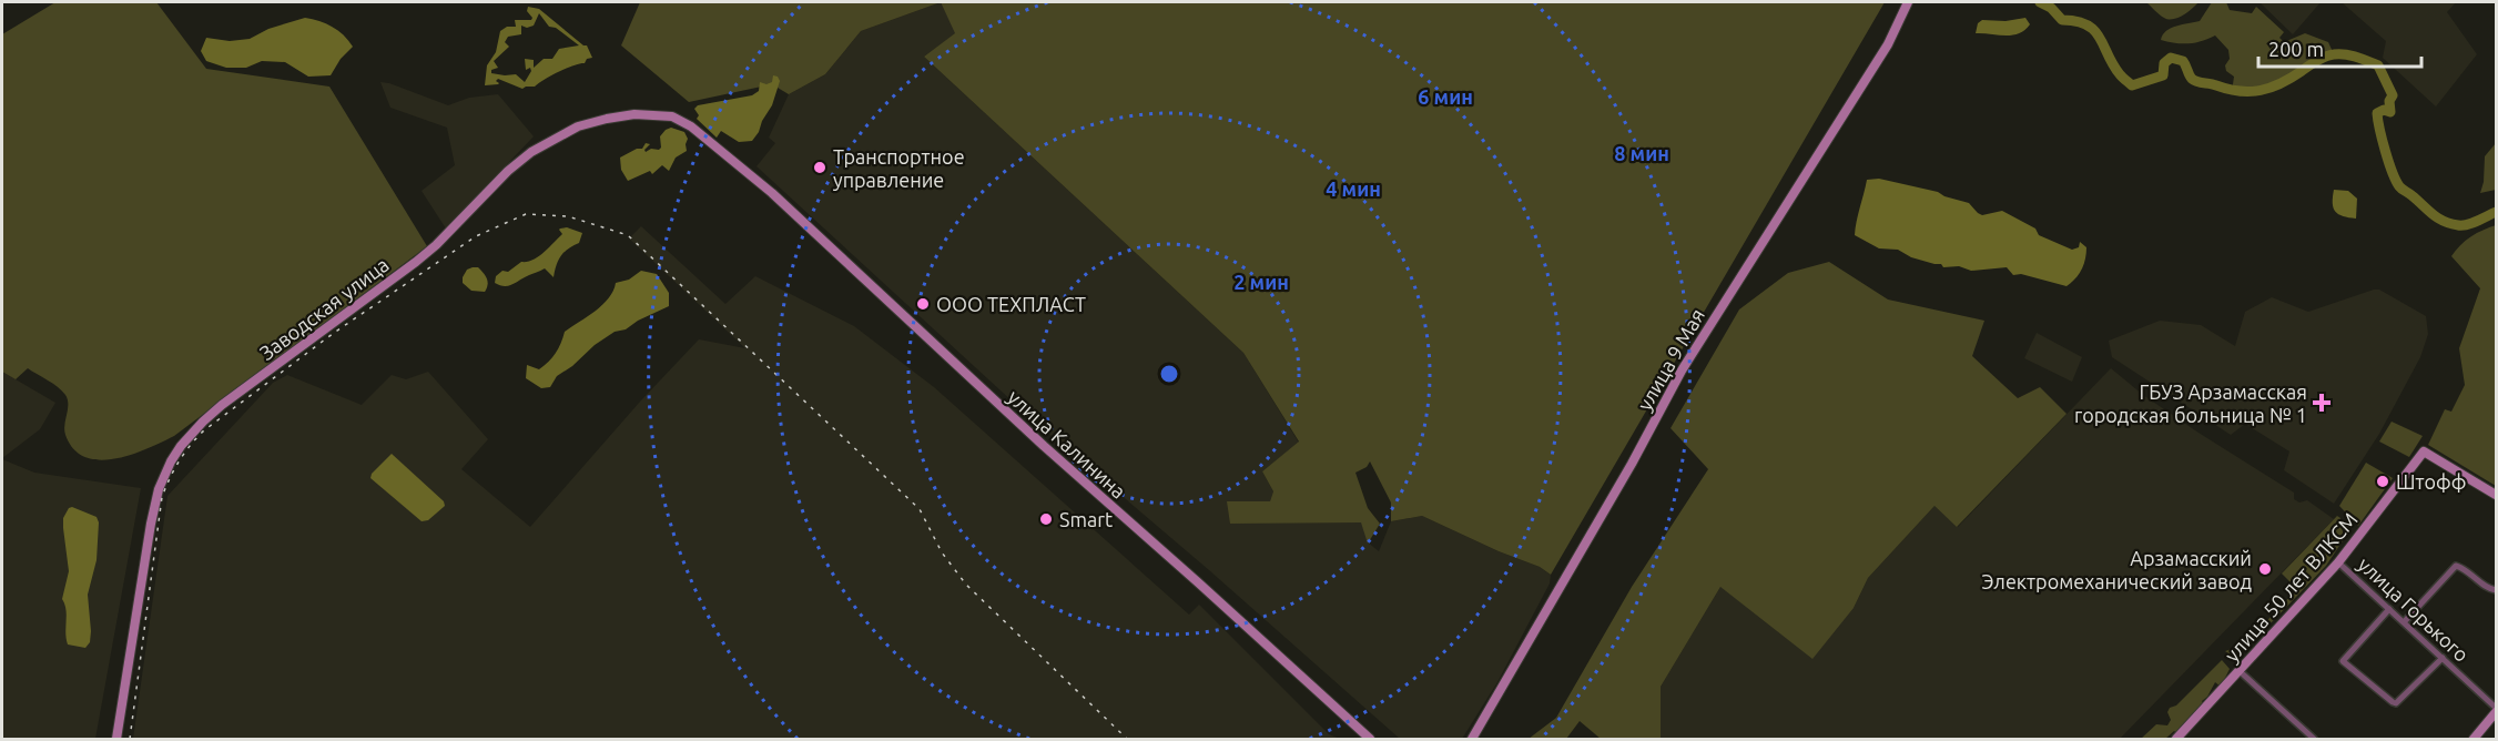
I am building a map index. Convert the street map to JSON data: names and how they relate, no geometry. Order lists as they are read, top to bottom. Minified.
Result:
{"streets":{"street":["Заводская улица","улица 9 Мая","улица Калинина","улица 50 лет ВЛКСМ","улица Горького"]},"crossings":[["Заводская улица","улица Калинина"],["улица 50 лет ВЛКСМ","улица Горького"]],"places":{"other":["Транспортное управление","ООО ТЕХПЛАСТ","Штофф","Smart","Арзамасский Электромеханический завод"],"health":["ГБУЗ Арзамасская городская больница № 1"]},"scale_bar":"200 m","rings":["6 мин","8 мин","4 мин","2 мин"]}
